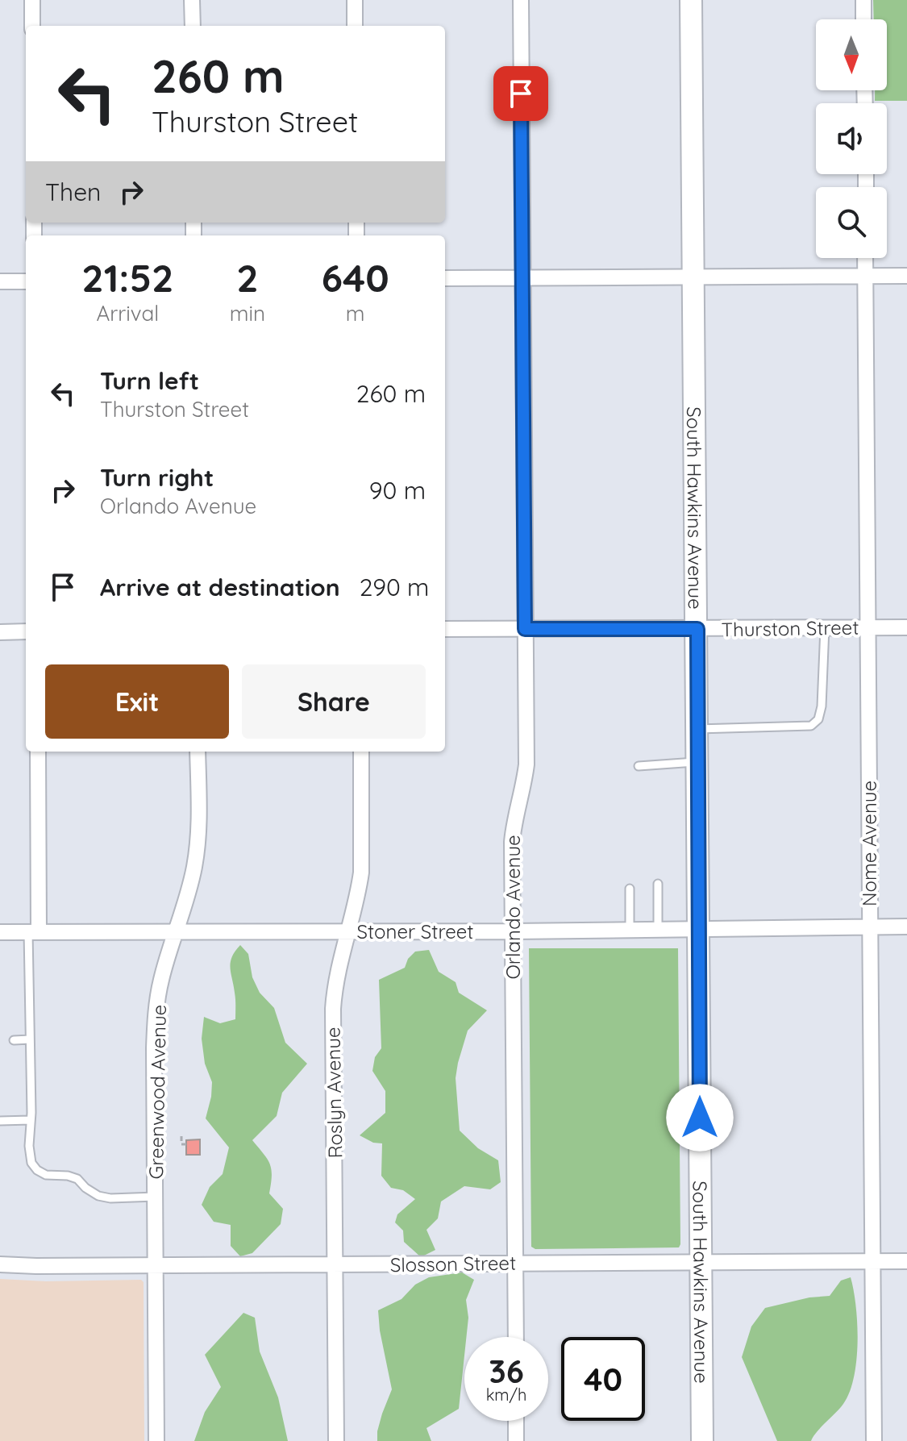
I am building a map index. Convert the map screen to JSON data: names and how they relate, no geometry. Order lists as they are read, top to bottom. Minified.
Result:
{"streets":{"street":["South Hawkins Avenue","Thurston Street","Nome Avenue","Orlando Avenue","Stoner Street","Greenwood Avenue","Roslyn Avenue","Slosson Street"]},"crossings":[["South Hawkins Avenue","Thurston Street"],["South Hawkins Avenue","Stoner Street"],["South Hawkins Avenue","Slosson Street"],["Thurston Street","Nome Avenue"],["Thurston Street","Orlando Avenue"],["Nome Avenue","Stoner Street"],["Nome Avenue","Slosson Street"],["Orlando Avenue","Stoner Street"],["Orlando Avenue","Slosson Street"],["Stoner Street","Greenwood Avenue"],["Stoner Street","Roslyn Avenue"],["Greenwood Avenue","Slosson Street"],["Roslyn Avenue","Slosson Street"]],"north":"bottom","page":{"turn":["260 m","Thurston Street"],"then":"Then","eta":["21:52","Arrival","2","min","640","m"],"list":[{"name":"Turn left","note":"Thurston Street","value":"260 m"},{"name":"Turn right","note":"Orlando Avenue","value":"90 m"},{"name":"Arrive at destination","value":"290 m"}],"buttons":["Exit","Share"],"speed":"36 km/h","limit":"40"}}
